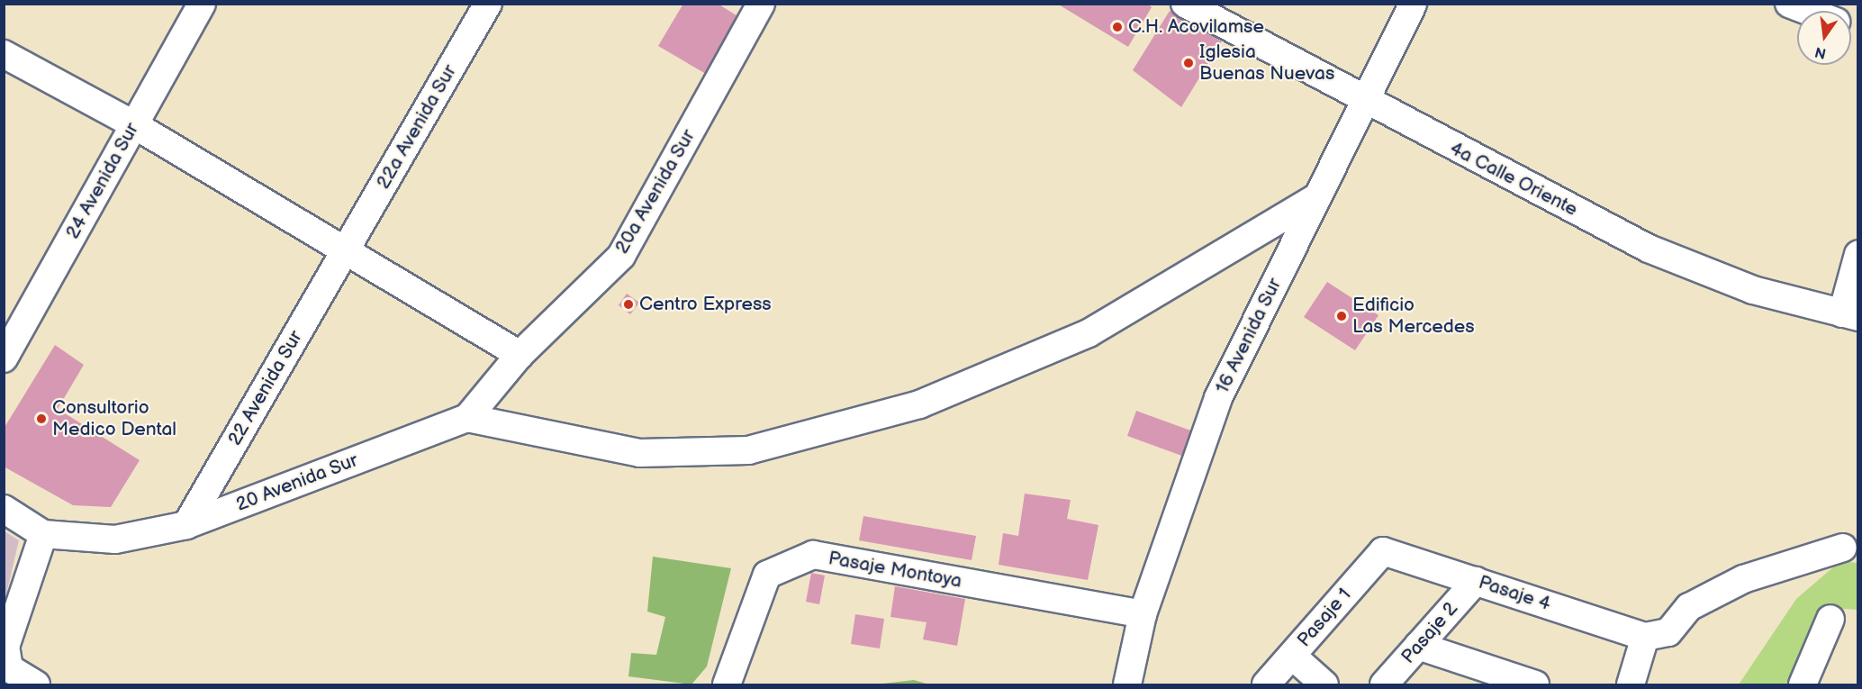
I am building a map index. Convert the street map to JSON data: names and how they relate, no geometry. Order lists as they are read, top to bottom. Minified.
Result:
{"streets":{"street":["22a Avenida Sur","4a Calle Oriente","24 Avenida Sur","20a Avenida Sur","16 Avenida Sur","22 Avenida Sur","20 Avenida Sur","Pasaje Montoya","Pasaje 4","Pasaje 1","Pasaje 2"]},"crossings":[["22a Avenida Sur","22 Avenida Sur"],["4a Calle Oriente","16 Avenida Sur"],["20a Avenida Sur","20 Avenida Sur"],["16 Avenida Sur","Pasaje Montoya"],["22 Avenida Sur","20 Avenida Sur"],["Pasaje 4","Pasaje 1"],["Pasaje 4","Pasaje 2"]],"places":["C.H. Acovilamse","Iglesia Buenas Nuevas","Centro Express","Edificio Las Mercedes","Consultorio Medico Dental"],"north":"bottom"}
